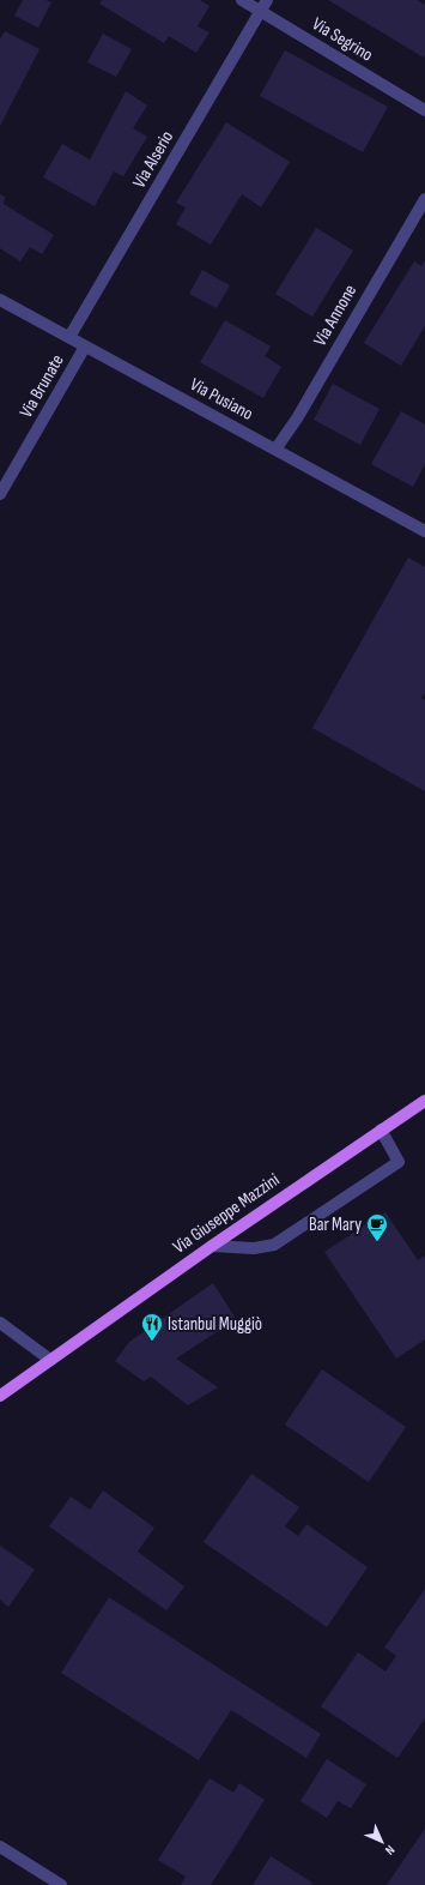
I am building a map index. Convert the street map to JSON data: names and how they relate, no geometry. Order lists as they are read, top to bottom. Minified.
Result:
{"streets":{"main road":["Via Giuseppe Mazzini"],"street":["Via Segrino","Via Alserio","Via Annone","Via Brunate","Via Pusiano"]},"crossings":[["Via Segrino","Via Alserio"],["Via Alserio","Via Pusiano"],["Via Annone","Via Pusiano"],["Via Brunate","Via Pusiano"]],"places":{"cafe":["Bar Mary"],"restaurant":["Istanbul Muggiò"]},"north":"bottom right"}
